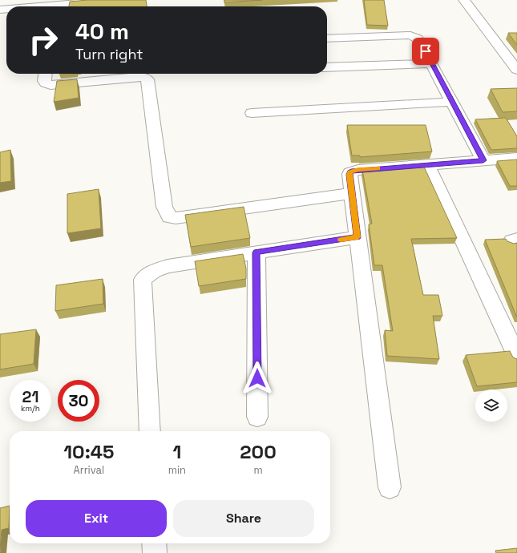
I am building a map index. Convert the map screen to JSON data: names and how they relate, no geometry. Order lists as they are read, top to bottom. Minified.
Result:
{"page":{"turn":["40 m","Turn right"],"speed":"21 km/h","limit":"30","eta":["10:45","Arrival","1","min","200","m"],"buttons":["Exit","Share"]}}
